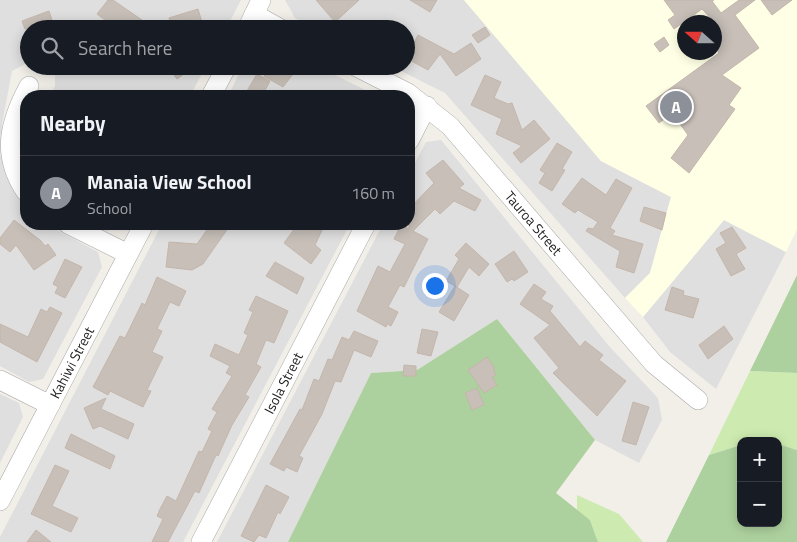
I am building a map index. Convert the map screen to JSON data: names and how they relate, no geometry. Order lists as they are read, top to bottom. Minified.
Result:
{"streets":{"street":["Tauroa Street","Kahiwi Street","Isola Street"]},"north":"left","page":{"search":"Search here","pins":"A","heading":"Nearby","list":[{"mark":"A","name":"Manaia View School","note":"School","value":"160 m"}],"map_buttons":["+","−"]}}
